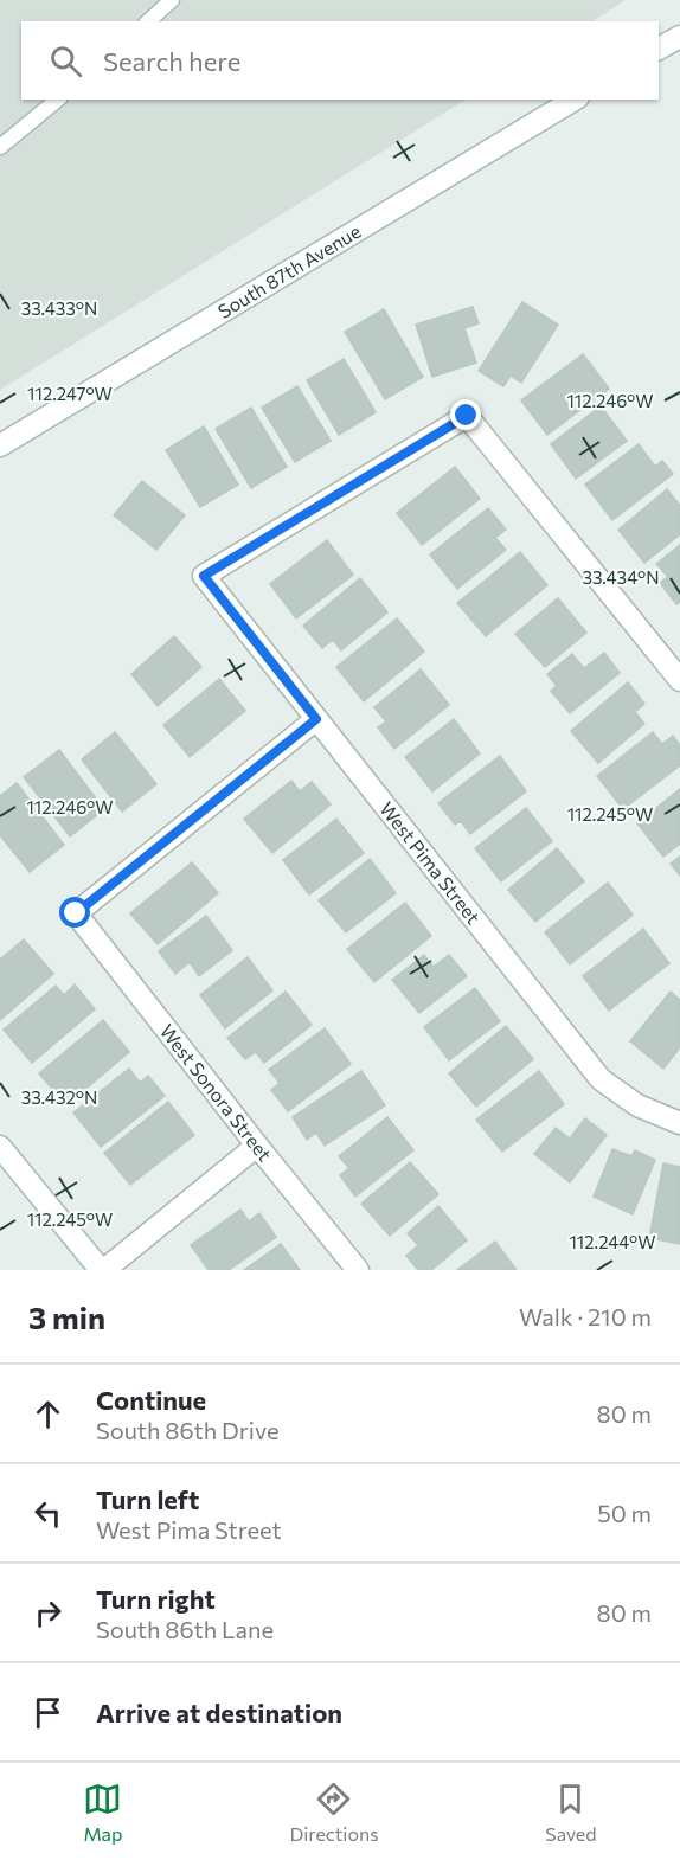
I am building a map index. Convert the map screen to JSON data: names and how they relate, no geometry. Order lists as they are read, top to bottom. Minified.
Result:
{"streets":{"street":["South 87th Avenue","West Pima Street","West Sonora Street"]},"crossings":[["West Pima Street","West Sonora Street"]],"page":{"search":"Search here","heading":["3 min","Walk · 210 m"],"list":[["Continue","South 86th Drive","80 m"],["Turn left","West Pima Street","50 m"],["Turn right","South 86th Lane","80 m"],"Arrive at destination"],"nav":["Map","Directions","Saved"]},"coordinates":["33.433°N","112.247°W","112.246°W","33.434°N","112.245°W","33.432°N","112.244°W"]}
